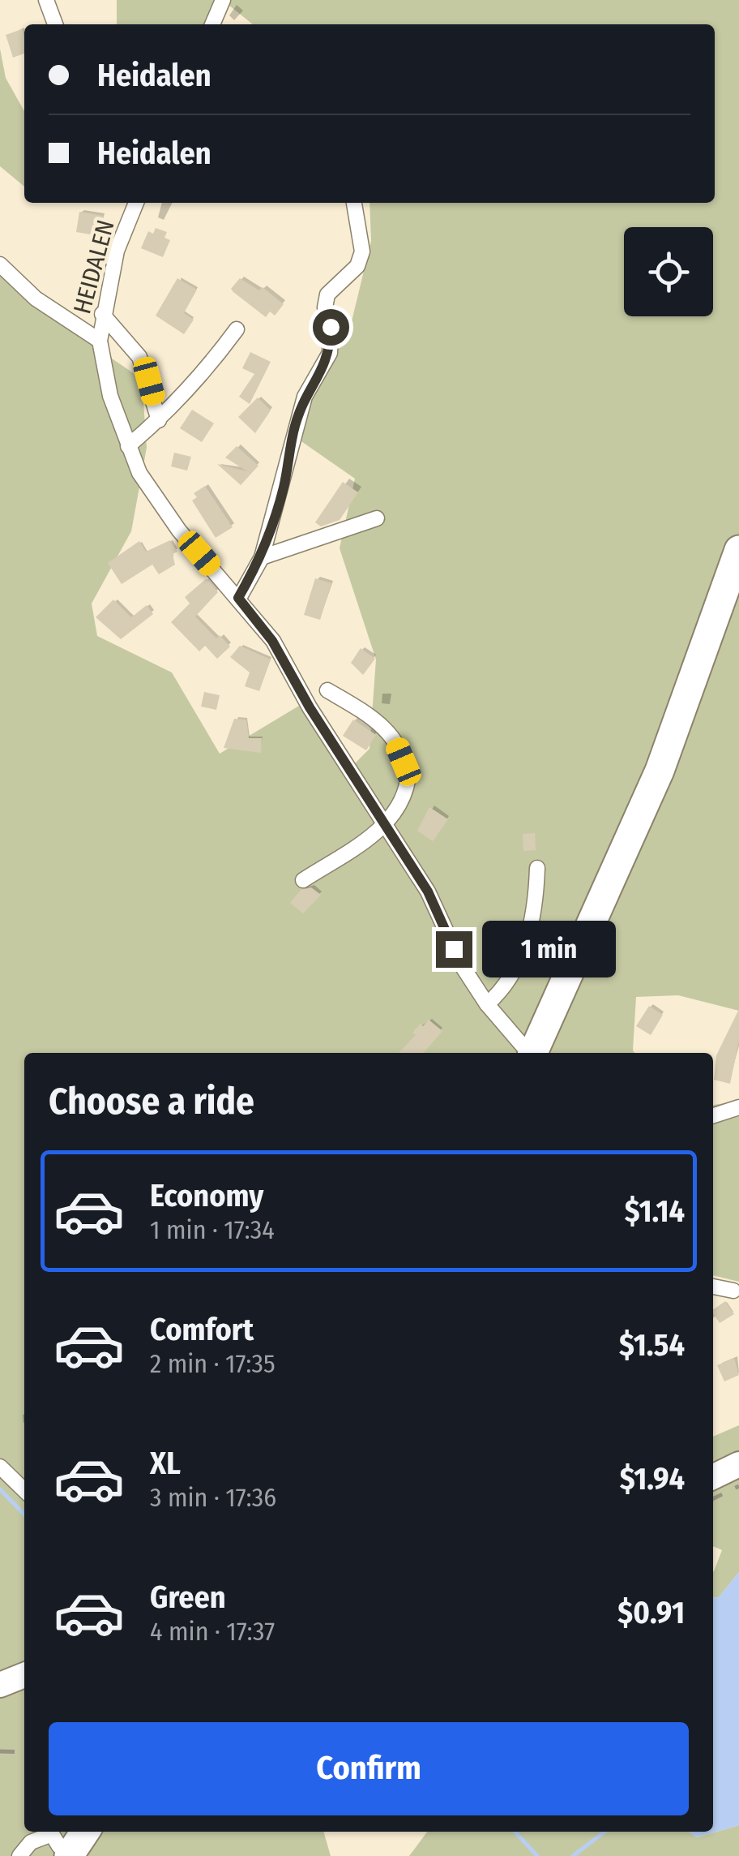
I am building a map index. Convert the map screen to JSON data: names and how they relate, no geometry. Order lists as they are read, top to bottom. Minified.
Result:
{"streets":{"street":["HEIDALEN"]},"page":{"banner":["Heidalen","Heidalen"],"bubble":"1 min","heading":"Choose a ride","list":[{"name":"Economy","note":"1 min · 17:34","value":"$1.14"},{"name":"Comfort","note":"2 min · 17:35","value":"$1.54"},{"name":"XL","note":"3 min · 17:36","value":"$1.94"},{"name":"Green","note":"4 min · 17:37","value":"$0.91"}],"buttons":"Confirm"}}
